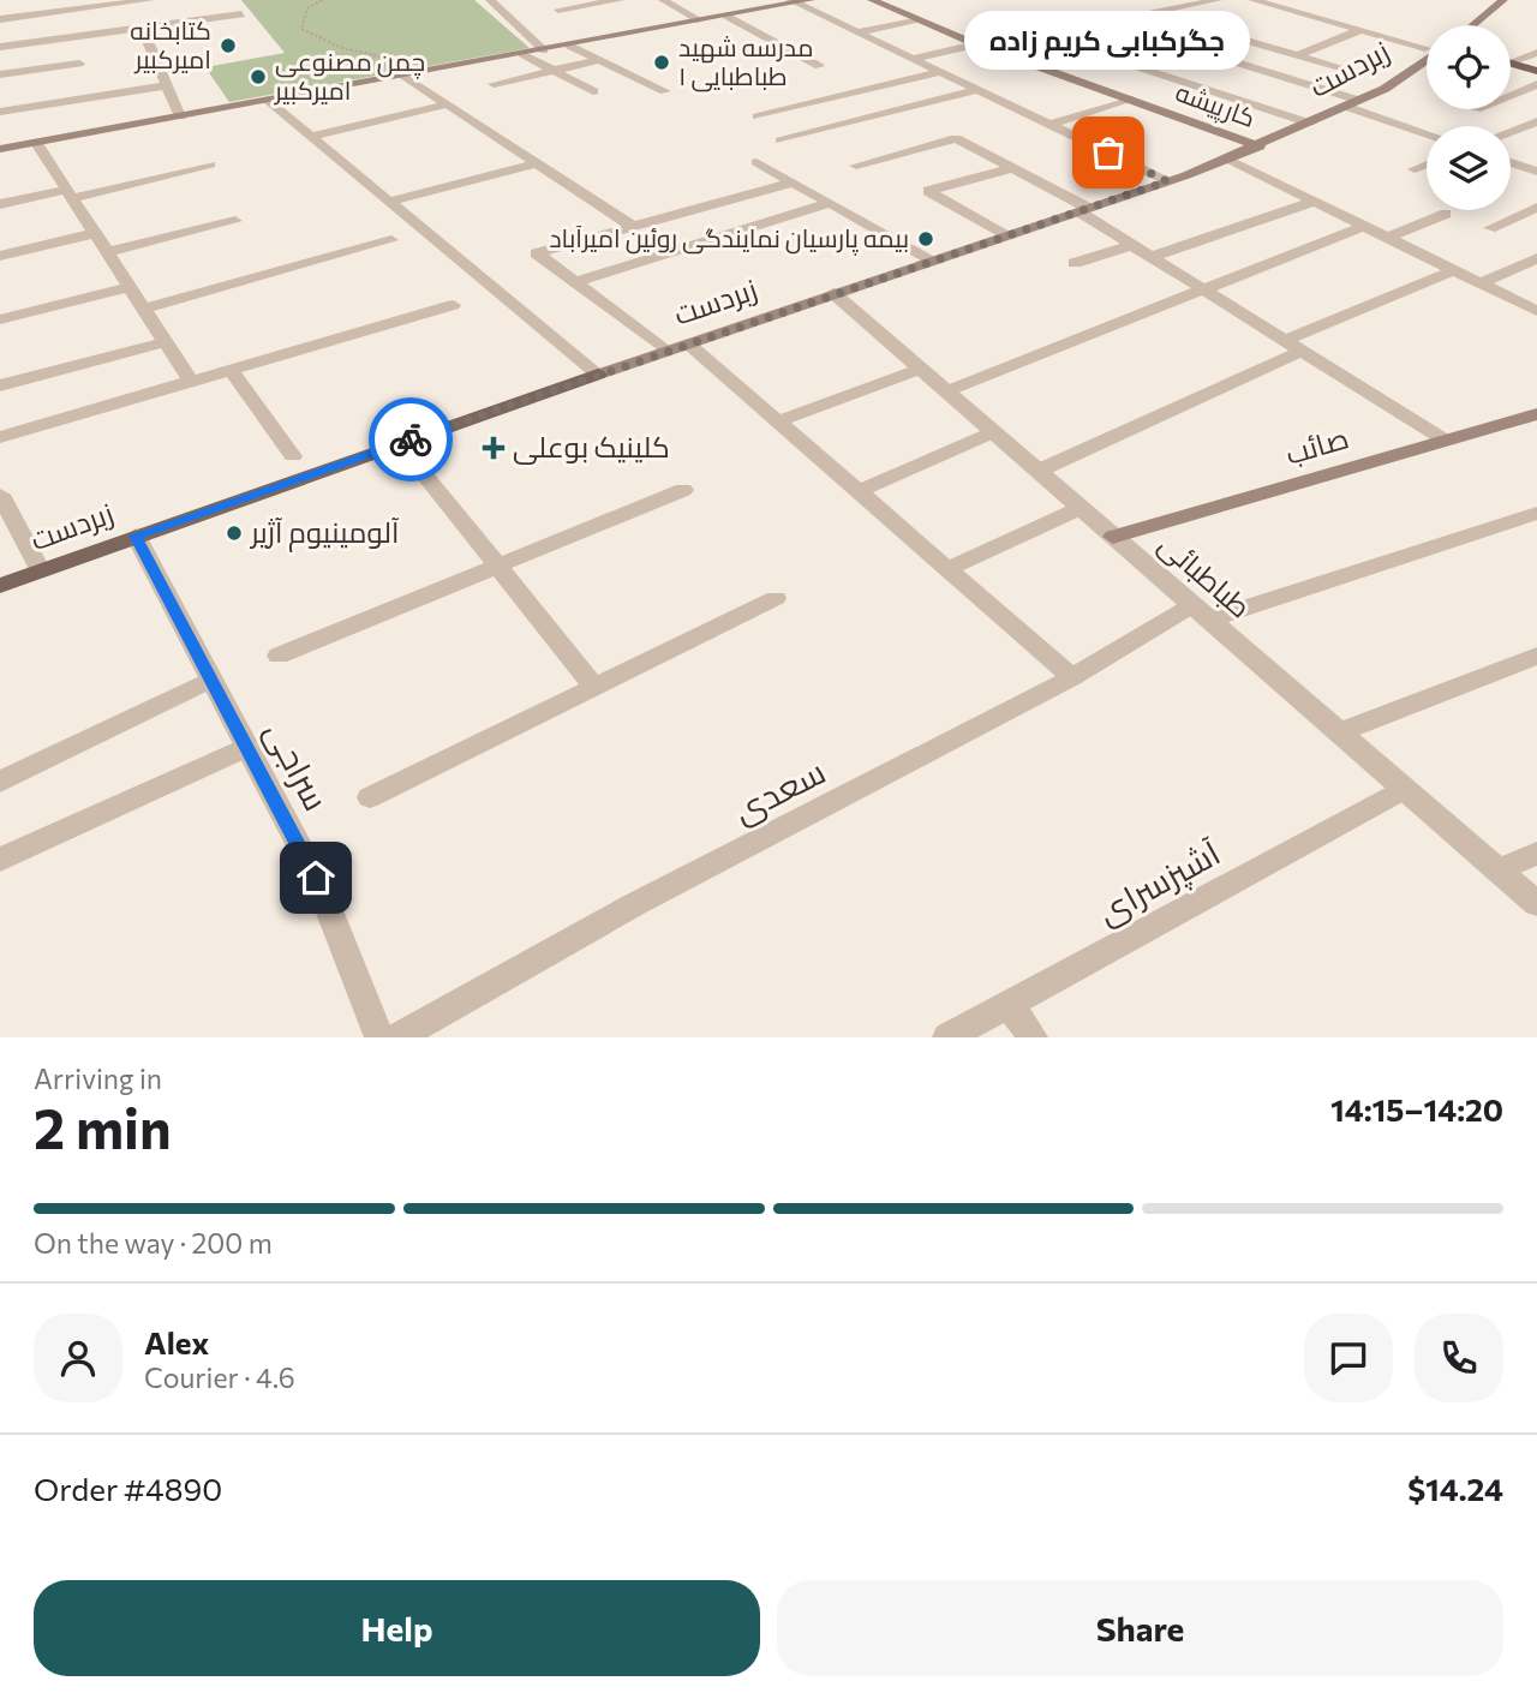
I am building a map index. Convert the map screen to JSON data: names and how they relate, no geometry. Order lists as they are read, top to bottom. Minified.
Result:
{"streets":{"main road":["زبردست","کارپیشه","صائب"],"street":["طباطبائی","سراجی","سعدی","آشپزسرای"]},"crossings":[["زبردست","کارپیشه"],["زبردست","طباطبائی"],["زبردست","سراجی"],["صائب","طباطبائی"],["طباطبائی","سعدی"],["طباطبائی","آشپزسرای"]],"places":{"other":["کتابخانه امیرکبیر","مدرسه شهید طباطبایی ۱","چمن مصنوعی امیرکبیر","جگرکبابی کریم زاده","بیمه پارسیان نمایندگی روئین امیرآباد","آلومینیوم آژیر"],"health":["کلینیک بوعلی"]},"page":{"bubble":"جگرکبابی کریم زاده","heading":["2 min","Arriving in","14:15–14:20"],"panel":["Alex","Courier · 4.6","Order #4890","$14.24"],"bar":"On the way · 200 m","buttons":["Help","Share"]}}
